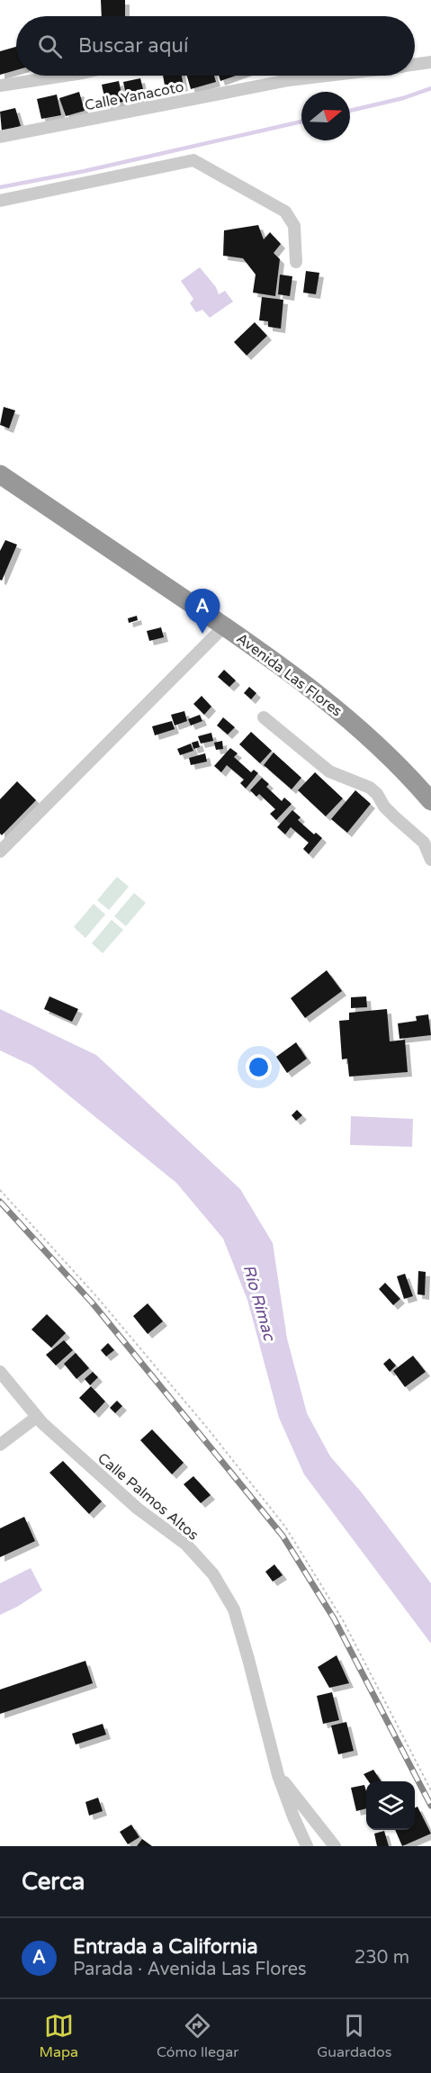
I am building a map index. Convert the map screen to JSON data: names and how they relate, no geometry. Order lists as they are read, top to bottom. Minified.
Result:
{"streets":{"highway":["Avenida Las Flores"],"street":["Calle Yanacoto","Calle Palmos Altos"]},"water":["Río Rímac"],"north":"right","page":{"search":"Buscar aquí","pins":"A","heading":"Cerca","list":[{"mark":"A","name":"Entrada a California","note":"Parada · Avenida Las Flores","value":"230 m"}],"nav":["Mapa","Cómo llegar","Guardados"]}}
